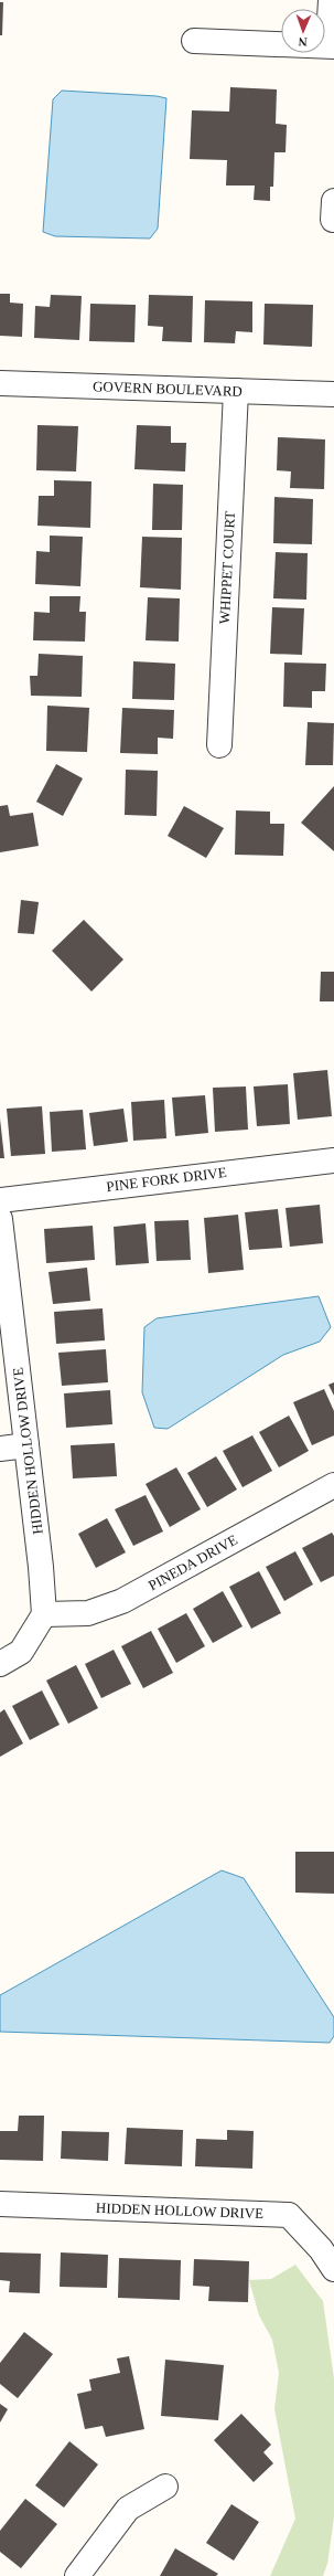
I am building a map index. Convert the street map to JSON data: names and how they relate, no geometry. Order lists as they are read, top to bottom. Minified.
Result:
{"streets":{"street":["GOVERN BOULEVARD","WHIPPET COURT","PINE FORK DRIVE","HIDDEN HOLLOW DRIVE","PINEDA DRIVE"]},"crossings":[["GOVERN BOULEVARD","WHIPPET COURT"],["HIDDEN HOLLOW DRIVE","PINEDA DRIVE"]],"north":"bottom"}
